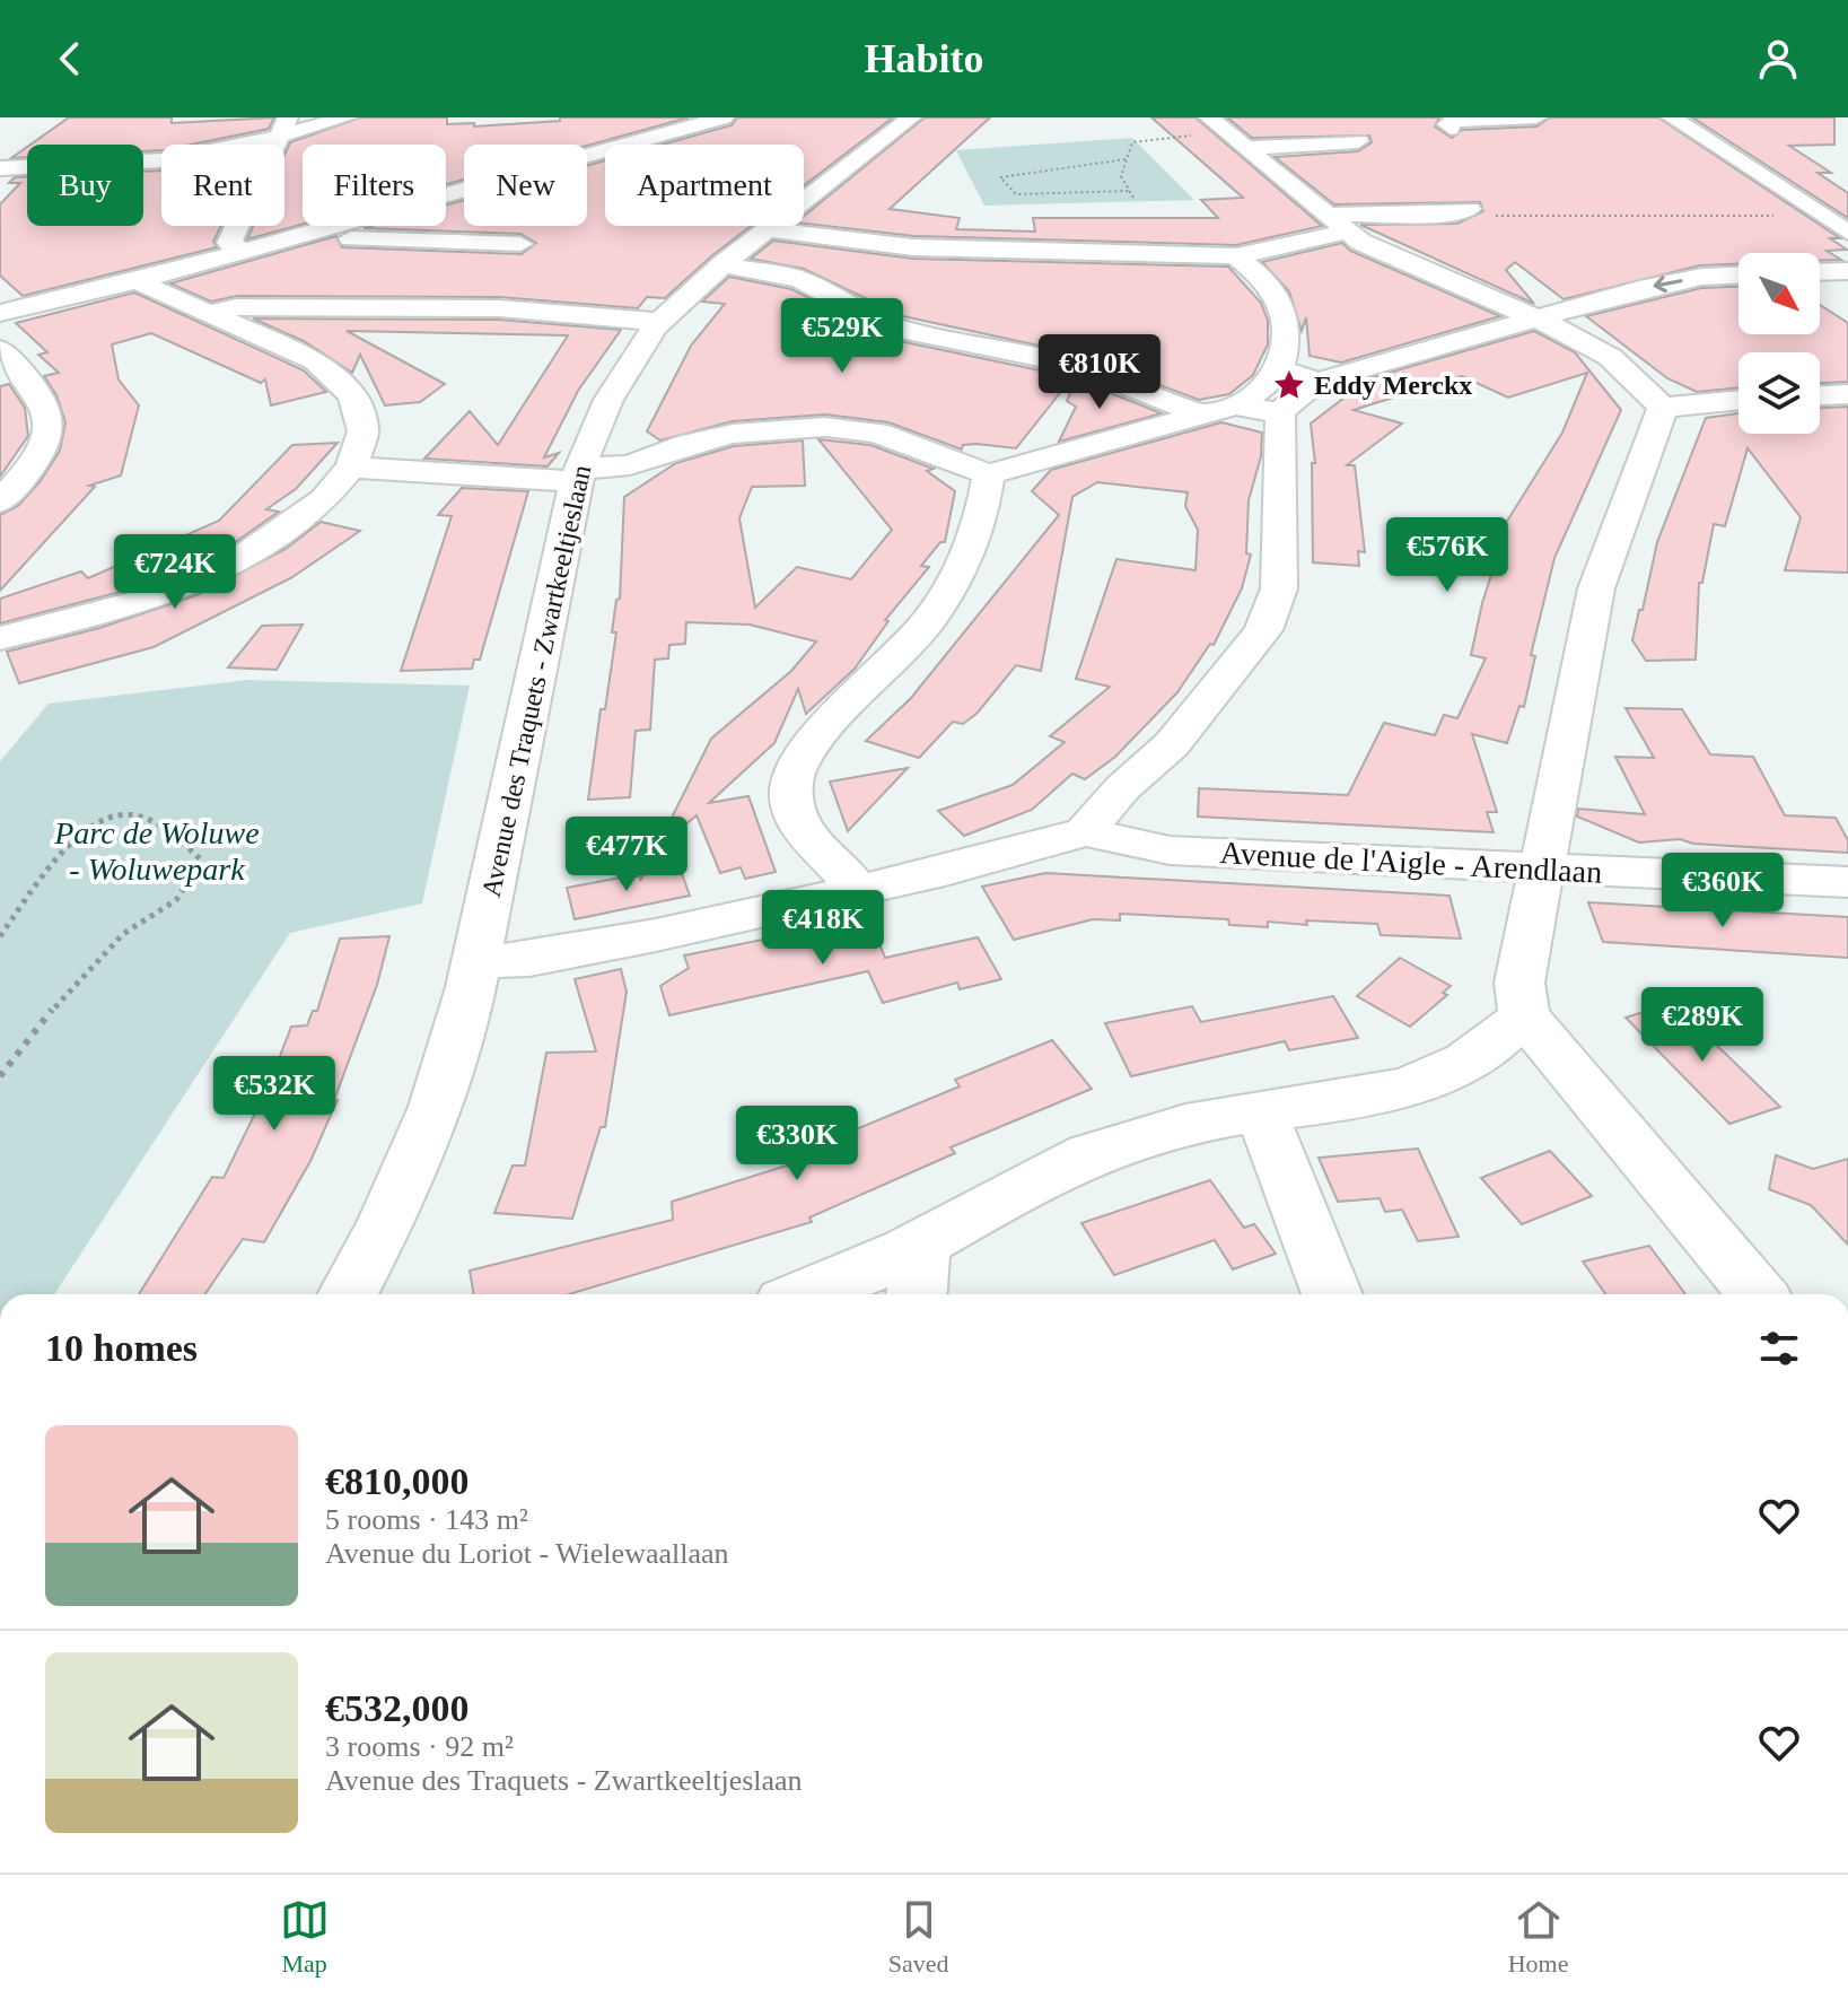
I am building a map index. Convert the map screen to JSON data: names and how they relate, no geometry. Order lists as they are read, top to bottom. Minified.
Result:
{"streets":{"street":["Avenue des Traquets - Zwartkeeltjeslaan","Avenue de l'Aigle - Arendlaan"]},"parks":["Parc de Woluwe - Woluwepark"],"places":{"place":["Eddy Merckx"]},"north":"bottom right","page":{"header":"Habito","chip":["Buy","Rent","Filters","New","Apartment"],"price":["€529K","€810K","€576K","€724K","€477K","€360K","€418K","€289K","€532K","€330K"],"heading":"10 homes","list":[{"name":"€810,000","note":"5 rooms · 143 m² · Avenue du Loriot - Wielewaallaan"},{"name":"€532,000","note":"3 rooms · 92 m² · Avenue des Traquets - Zwartkeeltjeslaan"}],"tabs":["Map","Saved","Home"]}}
